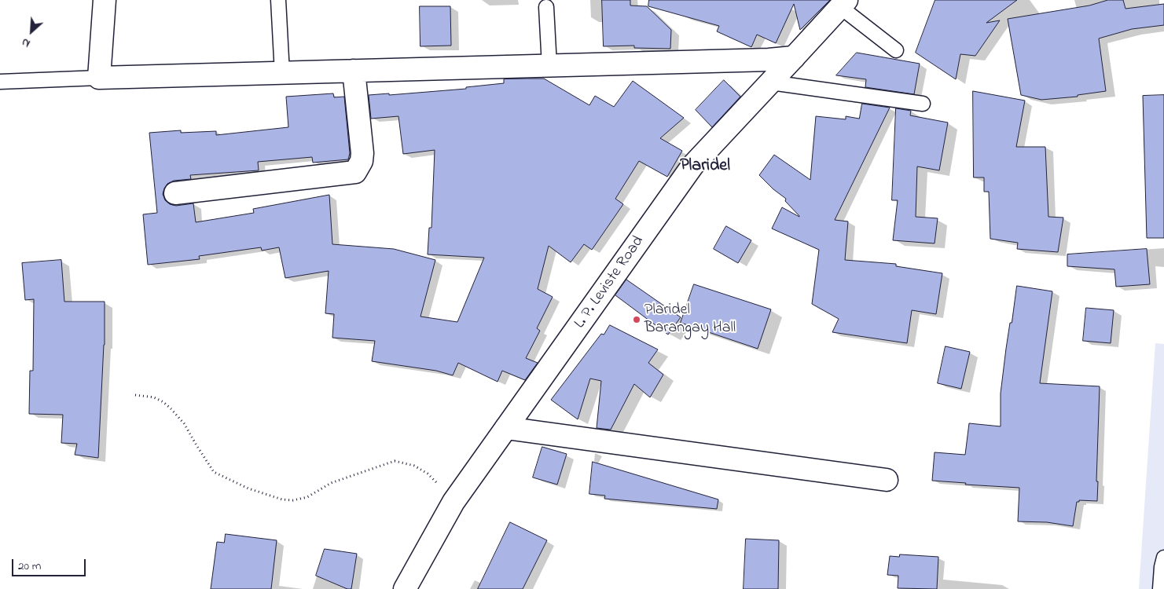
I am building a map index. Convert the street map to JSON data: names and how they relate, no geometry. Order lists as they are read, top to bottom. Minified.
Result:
{"streets":{"street":["L. P. Leviste Road"]},"districts":["Plaridel"],"places":["Plaridel Barangay Hall"],"scale_bar":"20 m","north":"bottom left"}
